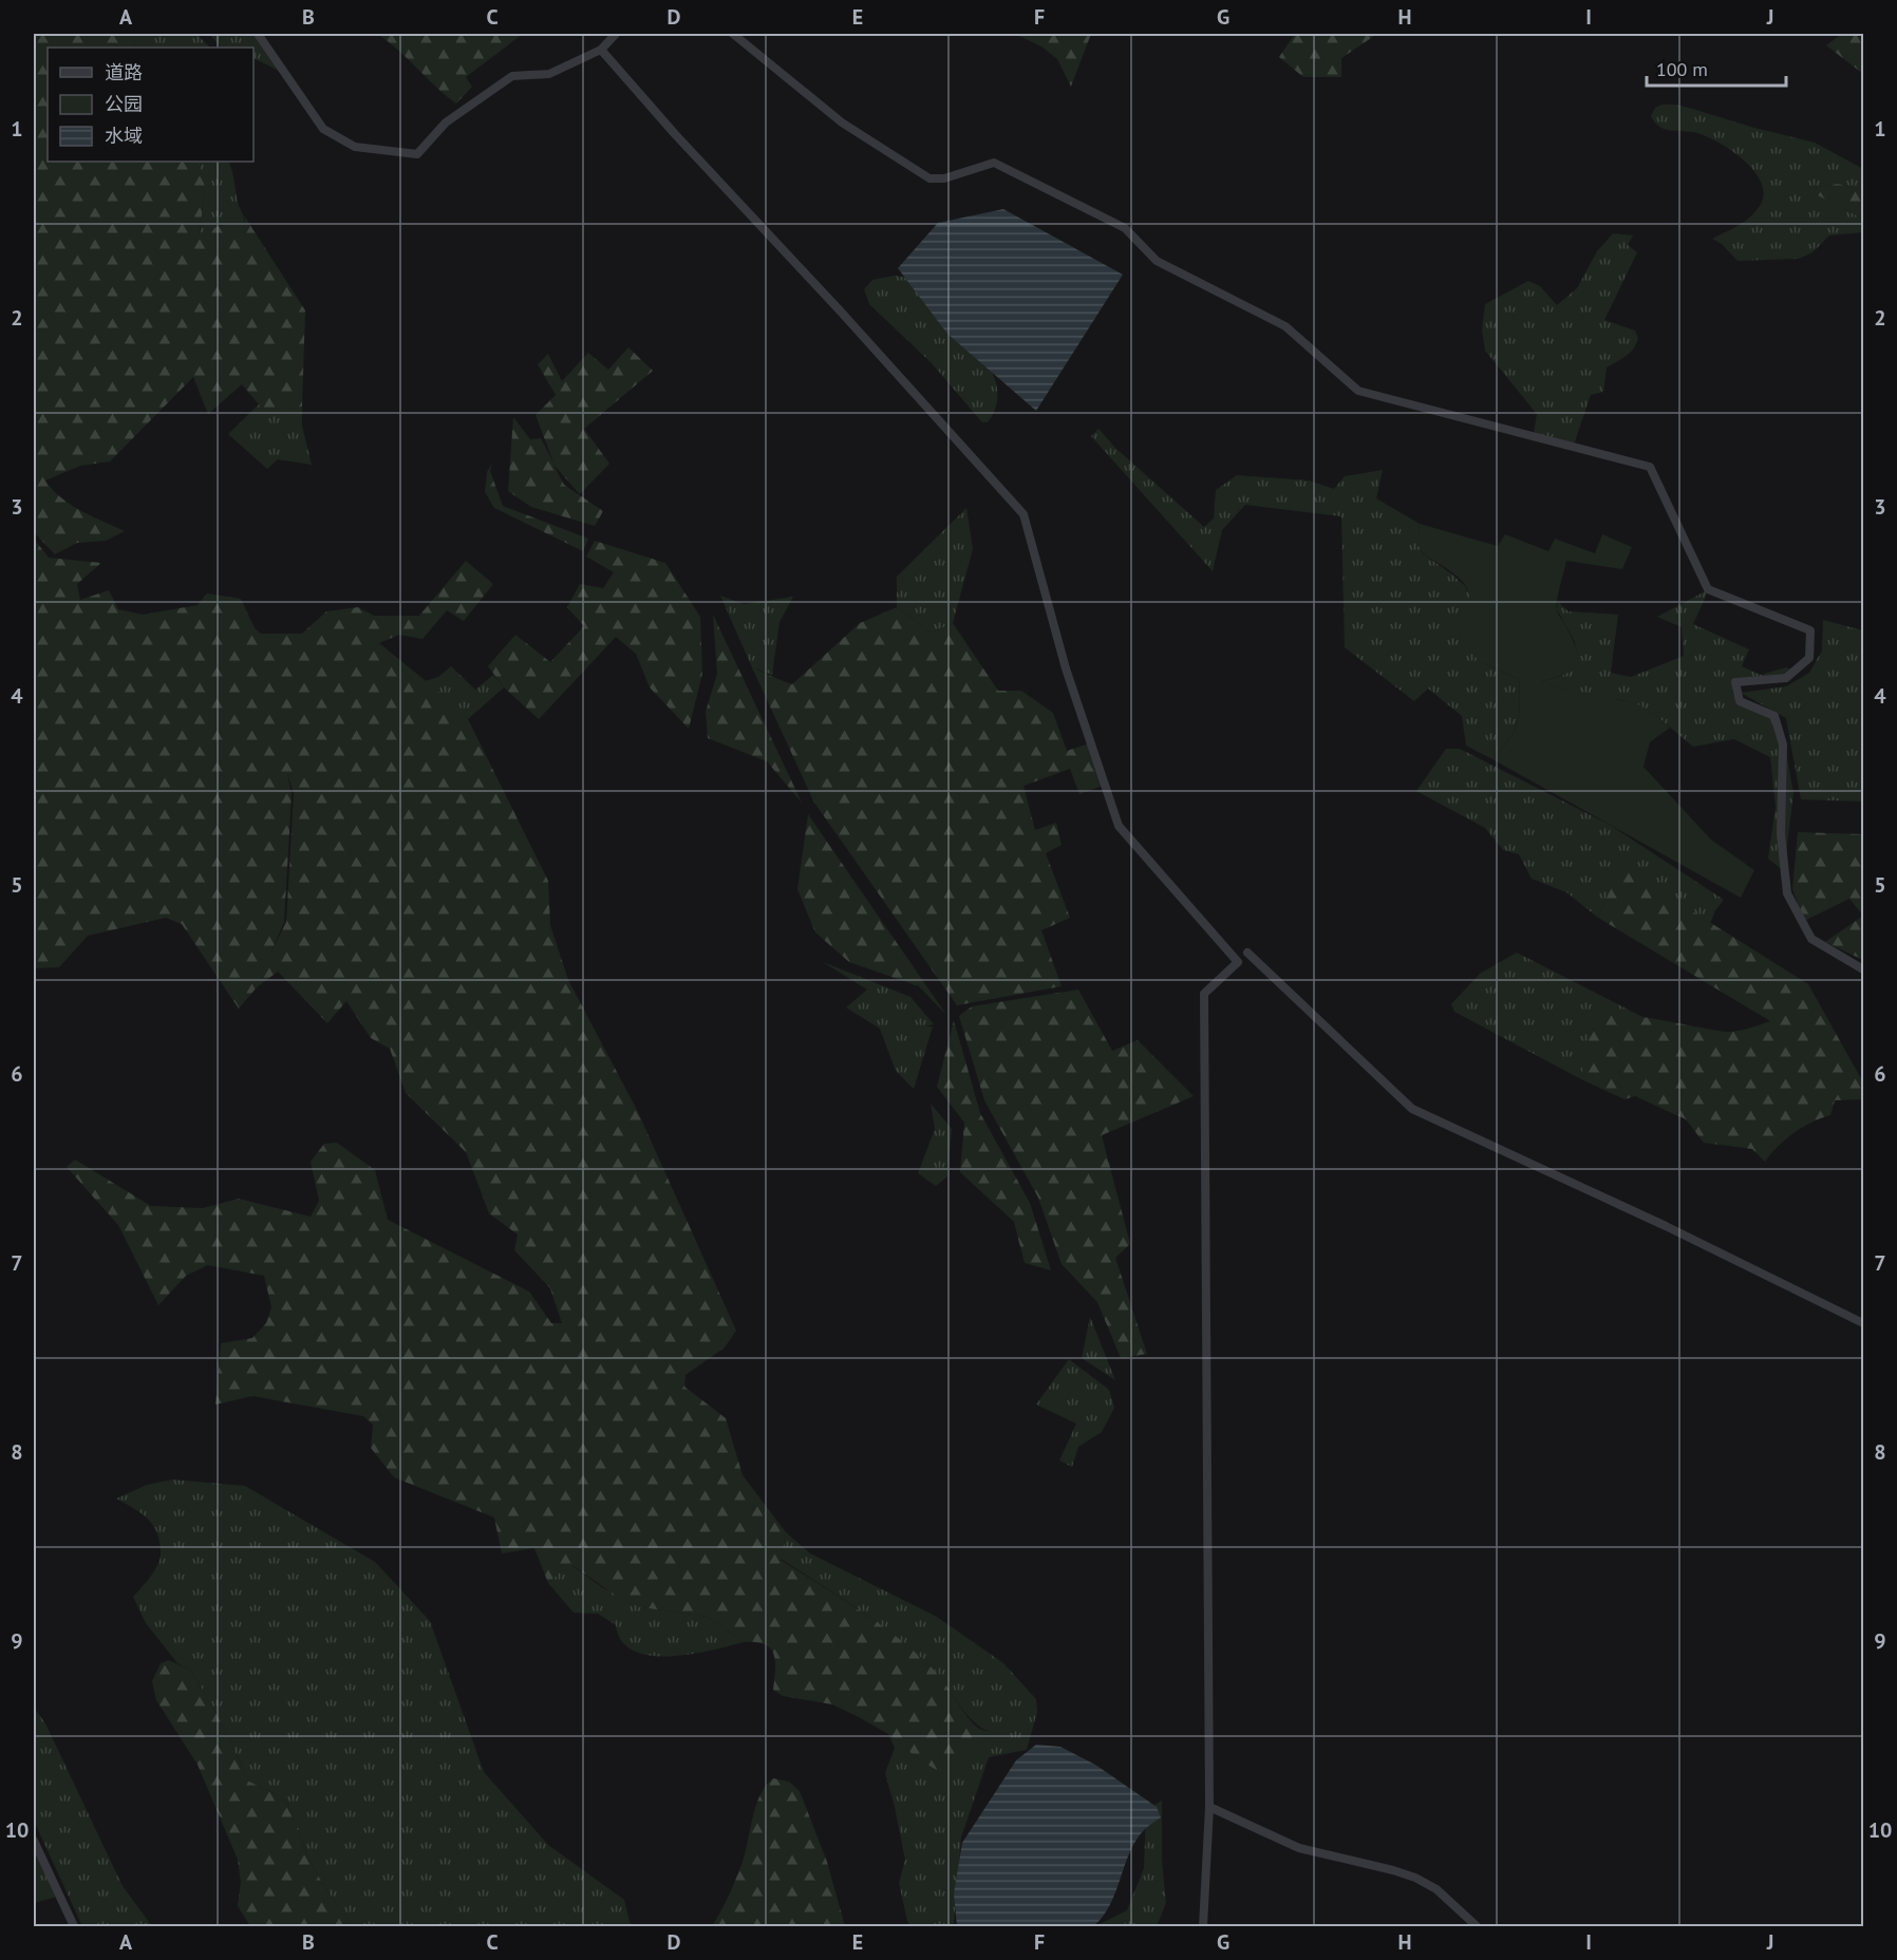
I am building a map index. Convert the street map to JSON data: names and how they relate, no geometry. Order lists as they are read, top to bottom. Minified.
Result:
{"legend":["道路","公园","水域"],"scale_bar":"100 m","grid":{"columns":["A","B","C","D","E","F","G","H","I","J"],"rows":["1","2","3","4","5","6","7","8","9","10"]}}
